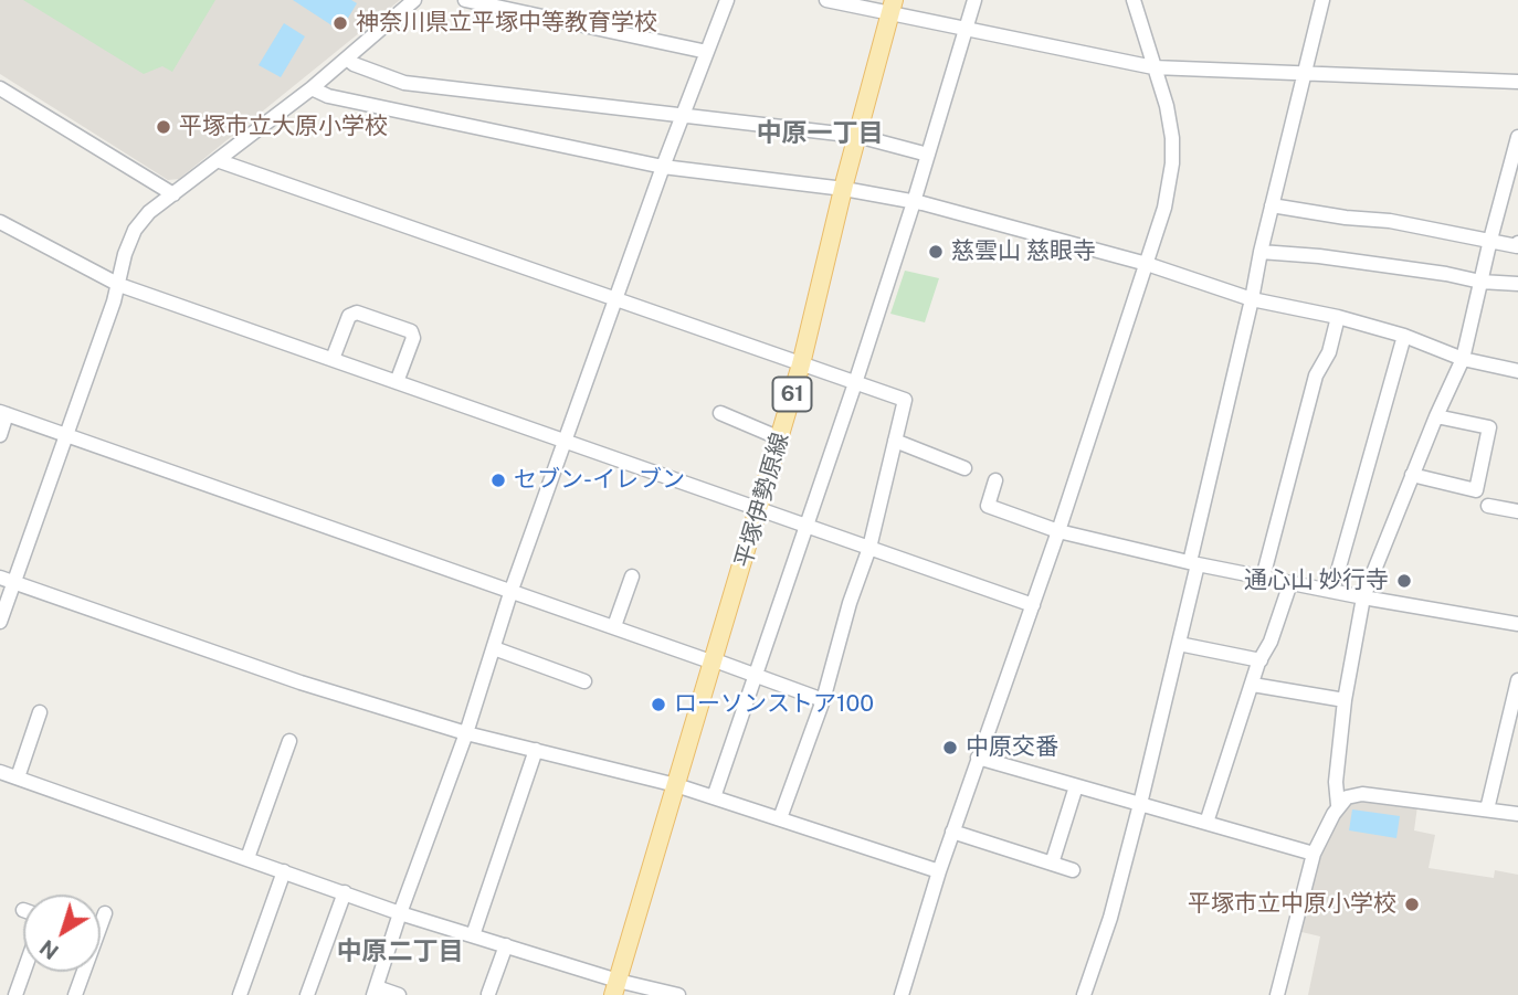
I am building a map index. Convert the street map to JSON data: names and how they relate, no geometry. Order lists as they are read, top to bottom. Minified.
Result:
{"streets":{"main road":["61","平塚伊勢原線"]},"districts":["中原一丁目","中原二丁目"],"places":["神奈川県立平塚中等教育学校","平塚市立大原小学校","慈雲山 慈眼寺","セブン-イレブン","通心山 妙行寺","ローソンストア100","中原交番","平塚市立中原小学校"],"north":"bottom left"}
